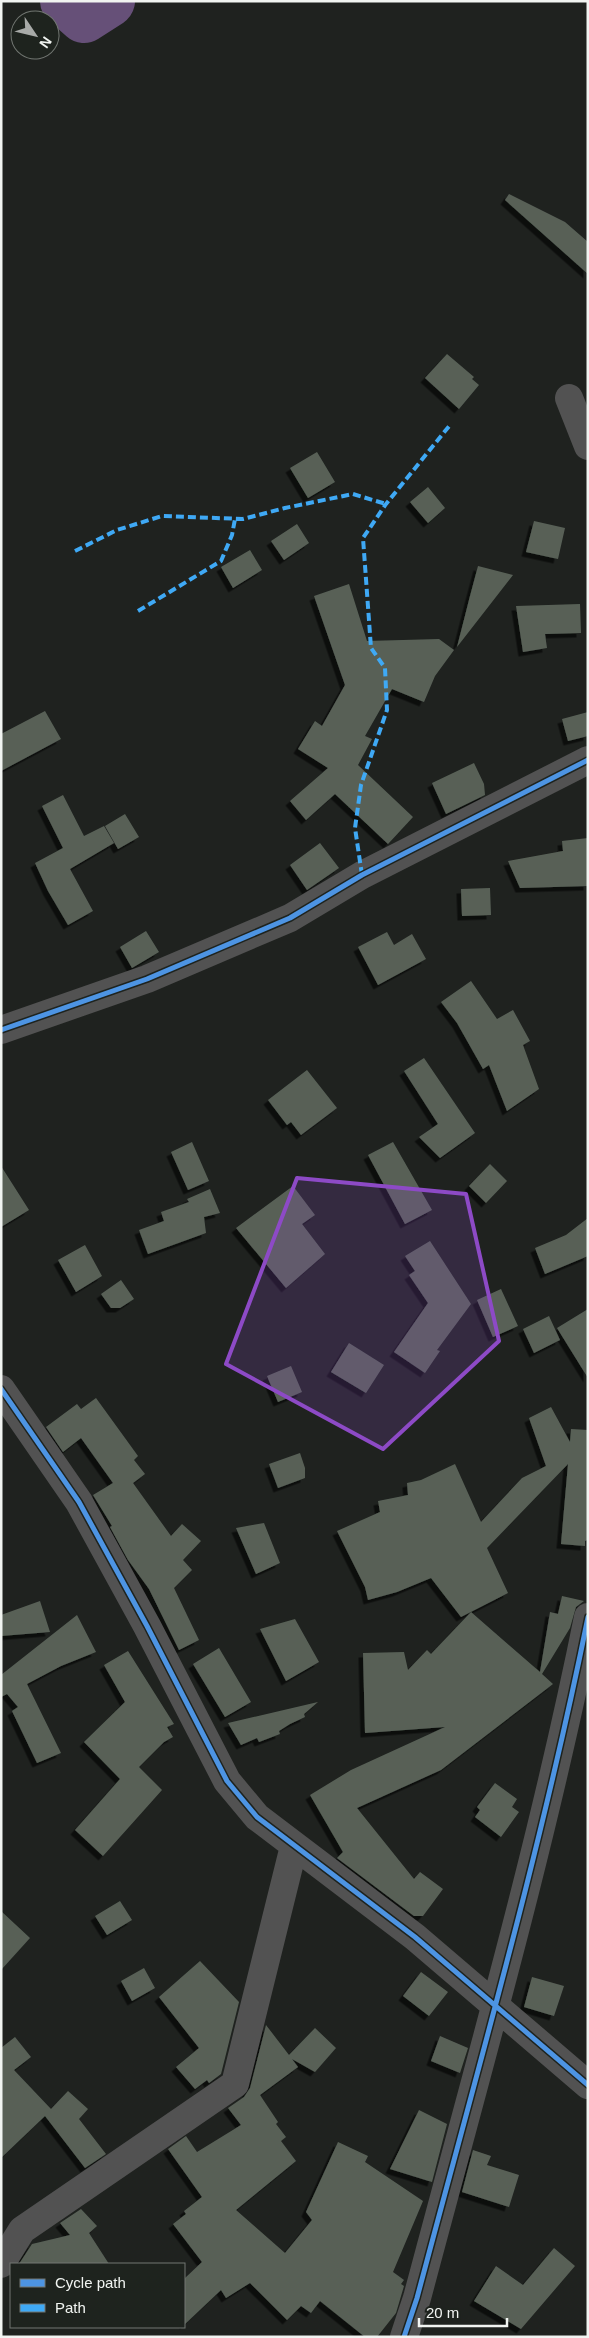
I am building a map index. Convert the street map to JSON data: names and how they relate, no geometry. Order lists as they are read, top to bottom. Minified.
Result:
{"legend":["Cycle path","Path"],"scale_bar":"20 m","north":"bottom right"}
